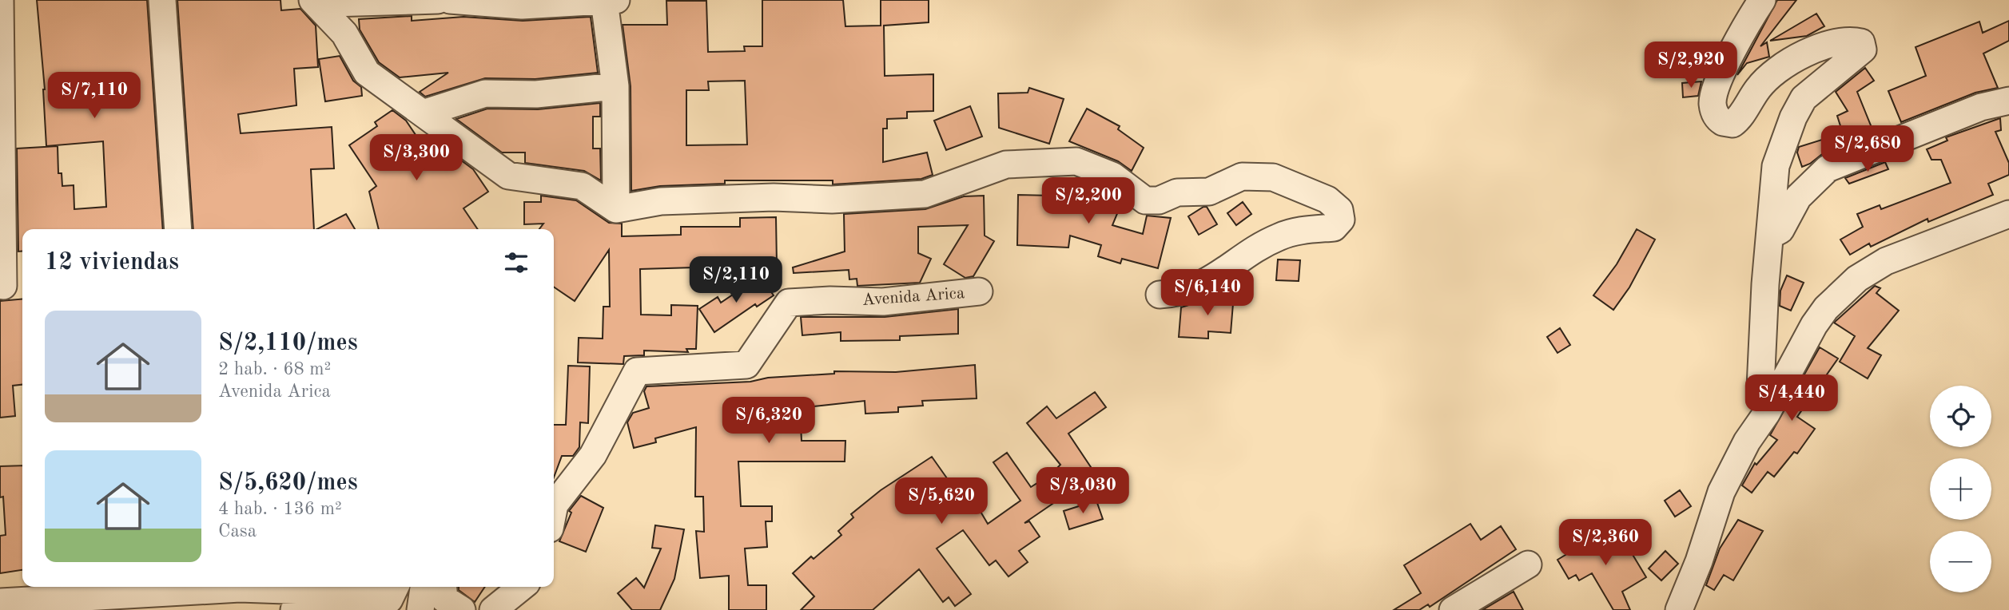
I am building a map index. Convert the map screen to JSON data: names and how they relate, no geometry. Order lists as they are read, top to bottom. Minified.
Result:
{"streets":{"street":["Avenida Arica"]},"page":{"price":["S/2,920","S/7,110","S/2,680","S/3,300","S/2,200","S/2,110","S/6,140","S/4,440","S/6,320","S/3,030","S/5,620","S/2,360"],"heading":"12 viviendas","list":[{"name":"S/2,110/mes","note":"2 hab. · 68 m² · Avenida Arica"},{"name":"S/5,620/mes","note":"4 hab. · 136 m² · Casa"}],"map_buttons":["+","−"]}}
